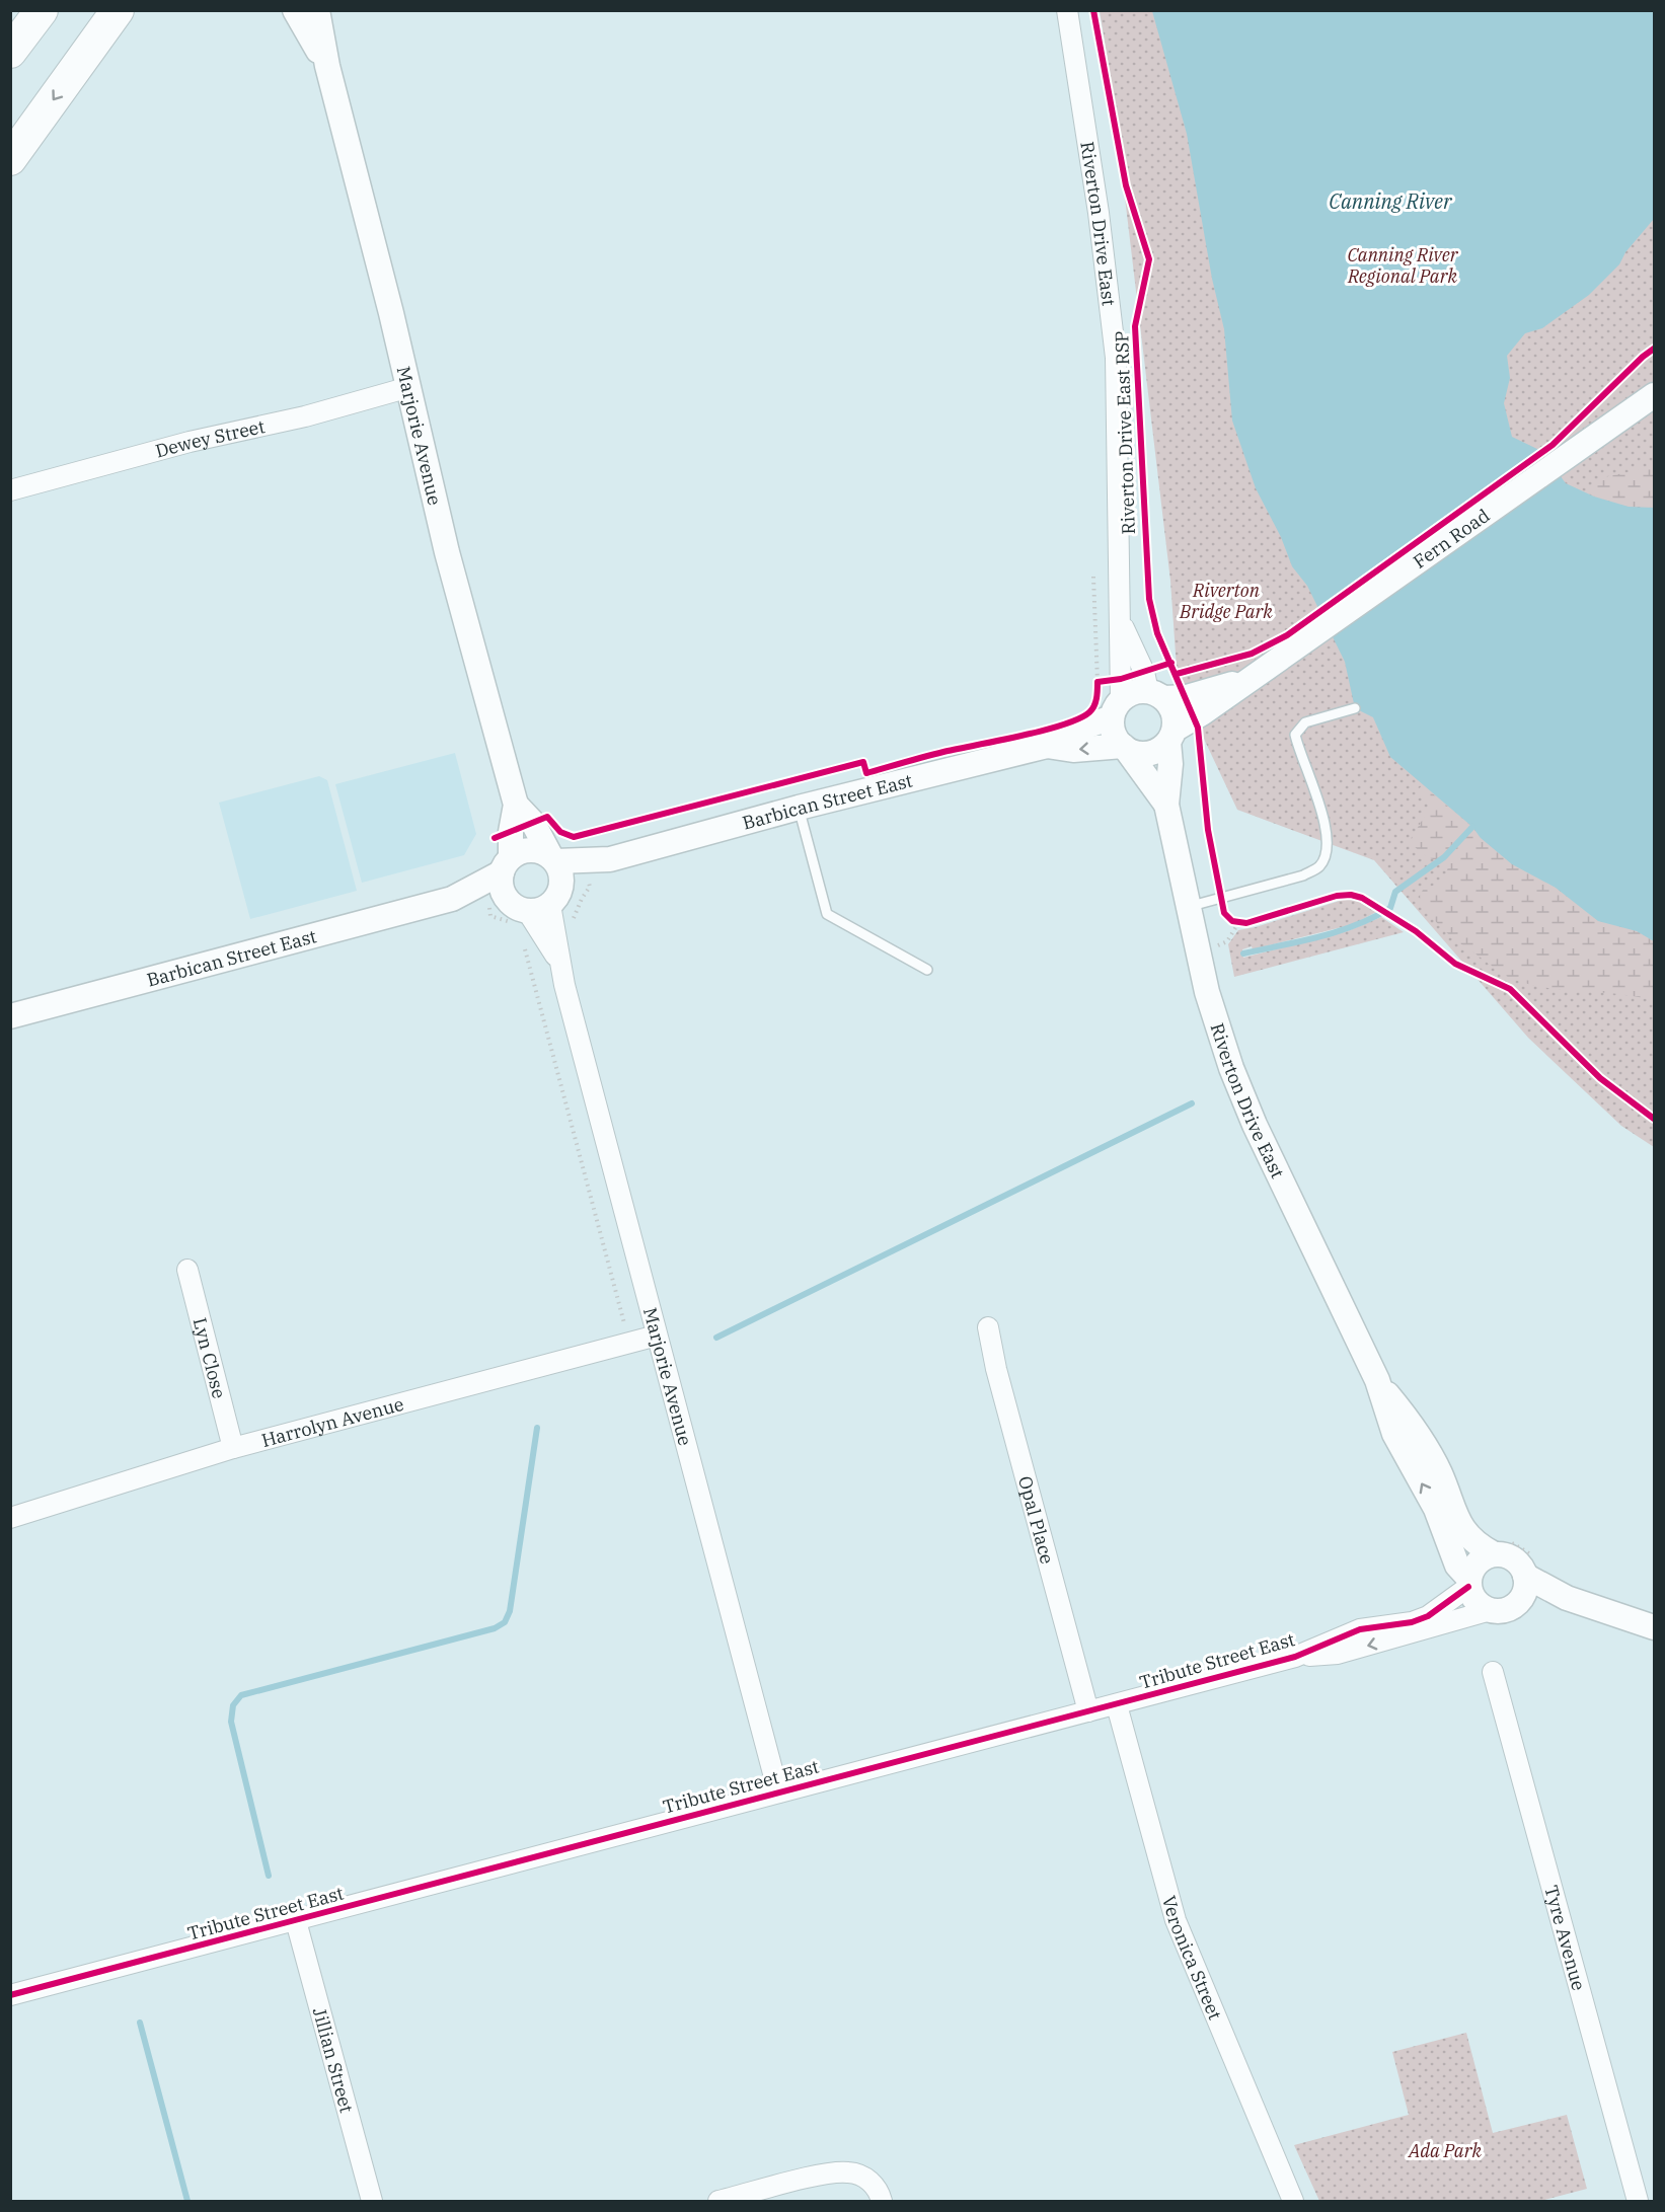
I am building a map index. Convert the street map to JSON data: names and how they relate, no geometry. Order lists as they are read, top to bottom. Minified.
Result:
{"streets":{"street":["Riverton Drive East","Marjorie Avenue","Dewey Street","Fern Road","Barbican Street East","Lyn Close","Harrolyn Avenue","Opal Place","Tribute Street East","Tyre Avenue","Veronica Street","Jillian Street"],"cycle path":["Riverton Drive East RSP"]},"crossings":[["Riverton Drive East","Fern Road"],["Riverton Drive East","Barbican Street East"],["Riverton Drive East","Tribute Street East"],["Marjorie Avenue","Dewey Street"],["Marjorie Avenue","Barbican Street East"],["Marjorie Avenue","Harrolyn Avenue"],["Marjorie Avenue","Tribute Street East"],["Fern Road","Barbican Street East"],["Lyn Close","Harrolyn Avenue"],["Opal Place","Tribute Street East"],["Tribute Street East","Veronica Street"],["Tribute Street East","Jillian Street"]],"water":["Canning River"],"parks":["Canning River Regional Park","Riverton Bridge Park","Ada Park"]}
